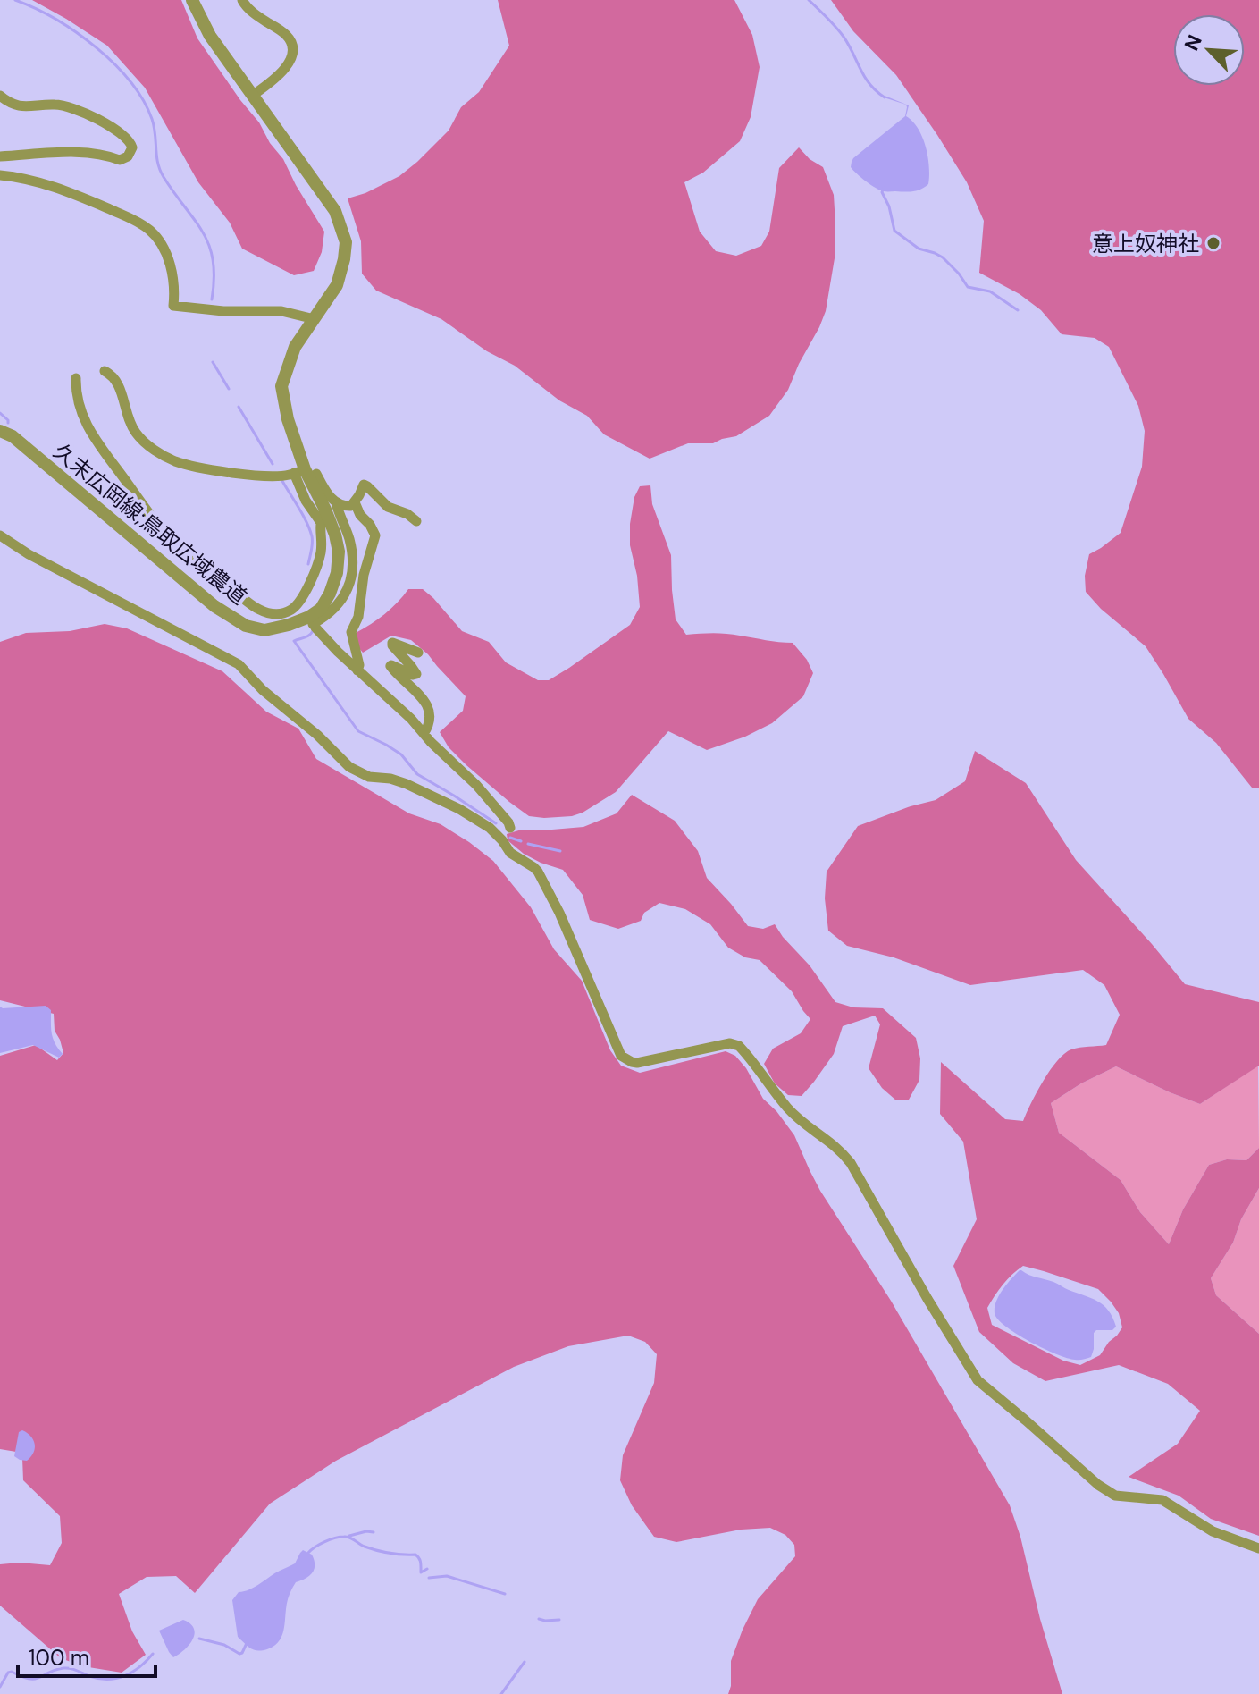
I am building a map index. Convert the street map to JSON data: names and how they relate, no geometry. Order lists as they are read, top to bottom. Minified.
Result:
{"streets":{"street":["久末広岡線;鳥取広域農道"]},"places":["意上奴神社"],"scale_bar":"100 m","north":"top left"}
